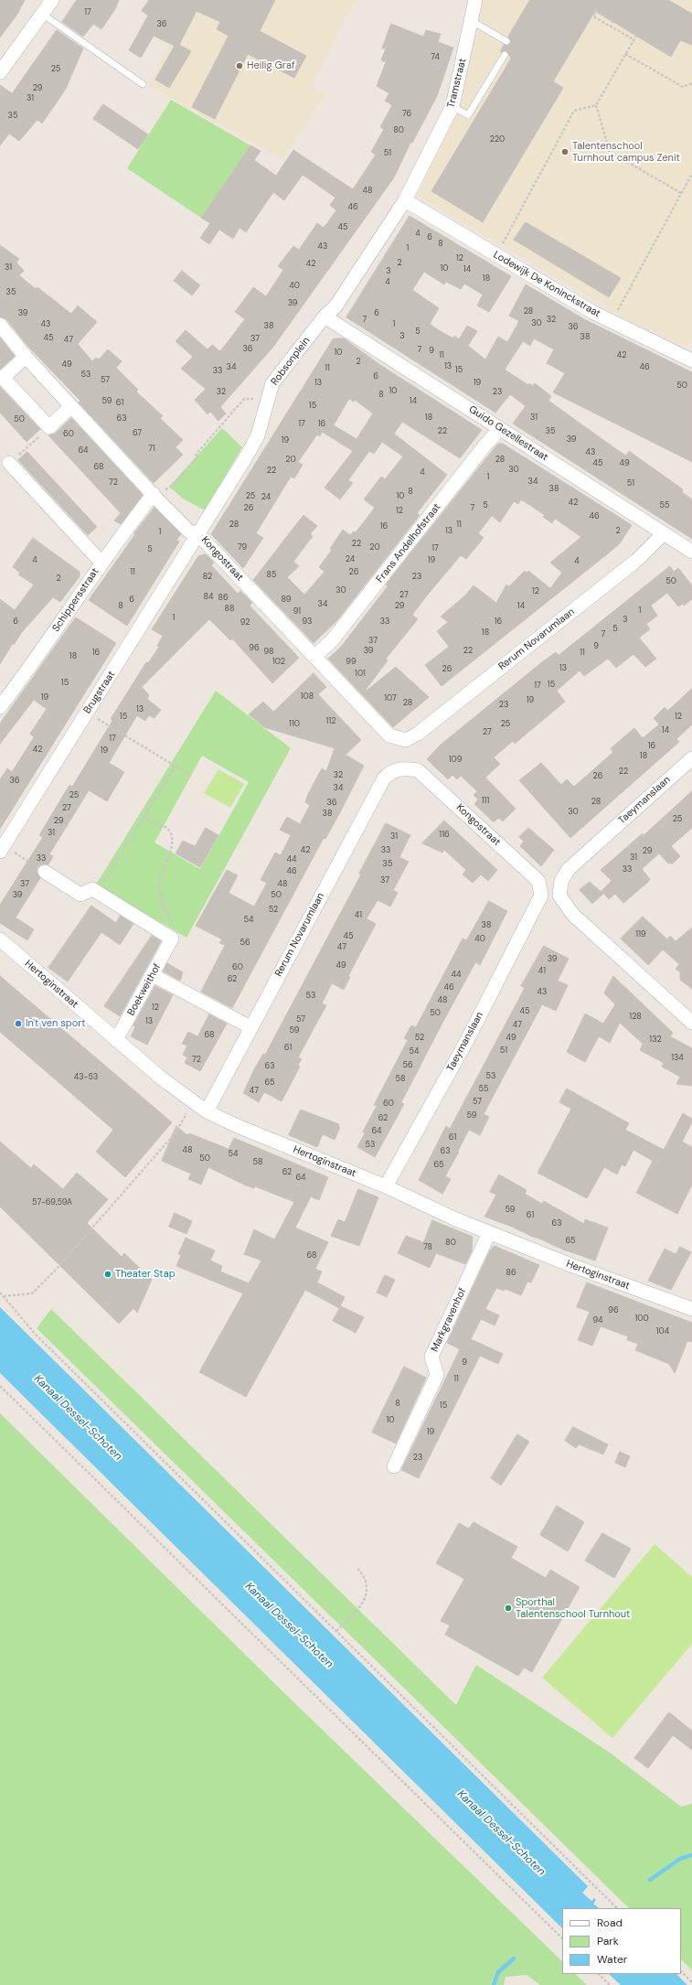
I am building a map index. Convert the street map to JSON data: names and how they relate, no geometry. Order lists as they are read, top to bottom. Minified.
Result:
{"streets":{"street":["Tramstraat","Lodewijk De Koninckstraat","Robsonplein","Guido Gezellestraat","Frans Andelhofstraat","Kongostraat","Schippersstraat","Rerum Novarumlaan","Brugstraat","Taeymanslaan","Hertoginstraat","Boekweithof","Markgravenhof"]},"crossings":[["Tramstraat","Lodewijk De Koninckstraat"],["Tramstraat","Robsonplein"],["Lodewijk De Koninckstraat","Robsonplein"],["Robsonplein","Guido Gezellestraat"],["Robsonplein","Kongostraat"],["Robsonplein","Brugstraat"],["Guido Gezellestraat","Frans Andelhofstraat"],["Guido Gezellestraat","Rerum Novarumlaan"],["Frans Andelhofstraat","Kongostraat"],["Kongostraat","Schippersstraat"],["Kongostraat","Rerum Novarumlaan"],["Kongostraat","Brugstraat"],["Kongostraat","Taeymanslaan"],["Rerum Novarumlaan","Hertoginstraat"],["Taeymanslaan","Hertoginstraat"],["Hertoginstraat","Boekweithof"],["Hertoginstraat","Markgravenhof"]],"water":["Kanaal Dessel-Schoten"],"places":["Heilig Graf","Talentenschool Turnhout campus Zenit","In't ven sport","Theater Stap","Sporthal Talentenschool Turnhout"],"house_numbers":["17","36","74","25","29","31","76","35","80","220","51","48","46","45","4","6","8","43","1","12","2","42","31","10","14","3","18","4","40","35","39","28","39","6","7","32","30","43","1","38","36","5","3","38","45","37","47","36","7","9","10","11","42","2","49","13","34","46","11","15","33","53","6","57","13","19","50","10","32","23","8","59","14","61","15","18","31","63","50","17","16","22","35","67","60","39","19","71","64","43","20","28","45","49","68","30","22","4","1","34","72","51","38","8","25","10","24","42","5","55","26","7","12","46","28","11","16","13","2","1","22","79","20","17","5","24","4","19","4","11","26","85","82","23","2","50","30","12","27","84","86","6","89","34","8","29","14","88","1","91","1","3","6","93","33","16","92","5","18","7","37","9","96","39","22","98","16","11","18","102","99","13","26","101","15","15","17","108","19","107","19","28","23","13","15","12","112","110","25","14","27","17","16","42","19","18","109","22","32","26","36","34","25","111","28","36","27","30","38","25","29","31","116","31","42","33","29","31","33","44","35","33","46","37","37","48","39","50","52","41","54","38","119","45","40","56","47","39","49","60","41","44","62","46","43","53","48","12","45","50","128","57","13","47","59","68","52","49","132","61","51","54","134","72","56","63","53","43-53","58","65","55","47","57","60","59","62","64","61","53","48","63","54","50","58","65","62","64","57-69,59A","59","61","63","65","80","78","68","86","96","100","94","104","9","11","8","15","10","19","23"],"legend":["Road","Park","Water"]}
